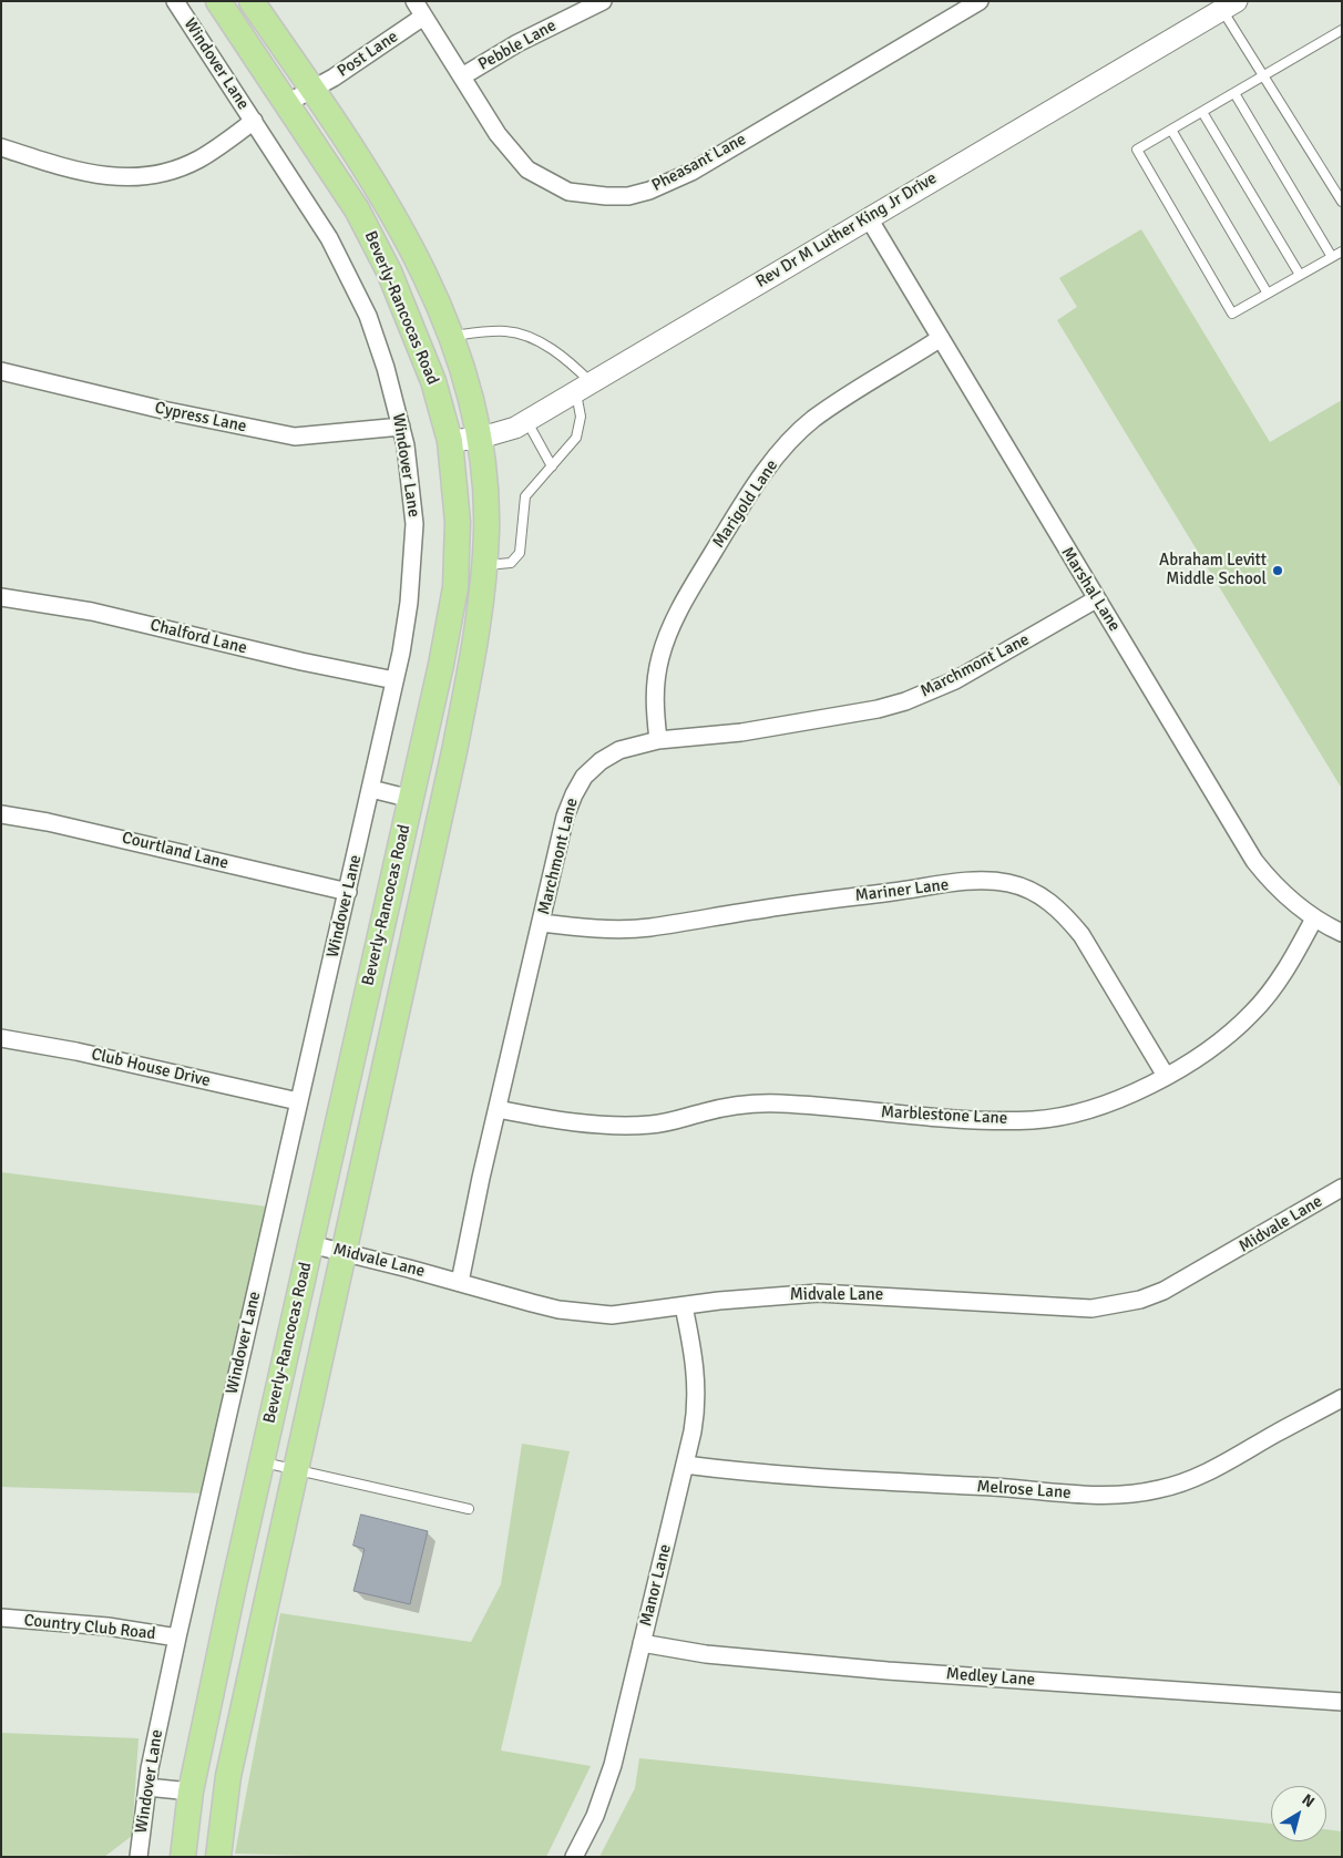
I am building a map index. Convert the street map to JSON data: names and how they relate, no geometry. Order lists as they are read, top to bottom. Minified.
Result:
{"streets":{"main road":["Beverly-Rancocas Road"],"street":["Pebble Lane","Post Lane","Windover Lane","Pheasant Lane","Rev Dr M Luther King Jr Drive","Cypress Lane","Marigold Lane","Marshal Lane","Chalford Lane","Marchmont Lane","Courtland Lane","Mariner Lane","Club House Drive","Marblestone Lane","Midvale Lane","Melrose Lane","Manor Lane","Country Club Road","Medley Lane"]},"crossings":[["Pebble Lane","Pheasant Lane"],["Post Lane","Pheasant Lane"],["Post Lane","Beverly-Rancocas Road"],["Windover Lane","Cypress Lane"],["Windover Lane","Chalford Lane"],["Windover Lane","Courtland Lane"],["Windover Lane","Club House Drive"],["Windover Lane","Country Club Road"],["Rev Dr M Luther King Jr Drive","Beverly-Rancocas Road"],["Rev Dr M Luther King Jr Drive","Marshal Lane"],["Beverly-Rancocas Road","Midvale Lane"],["Marigold Lane","Marshal Lane"],["Marigold Lane","Marchmont Lane"],["Marshal Lane","Marchmont Lane"],["Marshal Lane","Marblestone Lane"],["Marchmont Lane","Mariner Lane"],["Marchmont Lane","Marblestone Lane"],["Marchmont Lane","Midvale Lane"],["Mariner Lane","Marblestone Lane"],["Midvale Lane","Manor Lane"],["Melrose Lane","Manor Lane"],["Manor Lane","Medley Lane"]],"places":["Abraham Levitt Middle School"],"north":"top right"}
